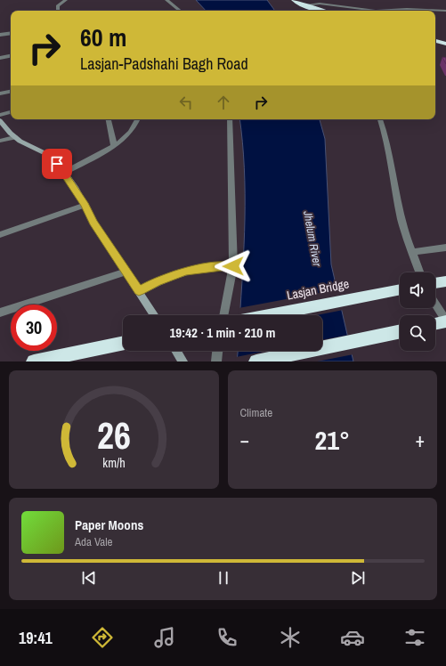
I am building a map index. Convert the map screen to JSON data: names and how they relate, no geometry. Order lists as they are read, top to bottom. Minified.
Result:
{"streets":{"highway":["Lasjan Bridge"]},"water":["Jhelum River"],"page":{"turn":["60 m","Lasjan-Padshahi Bagh Road"],"limit":"30","trip":"19:42 · 1 min · 210 m","tile":"Climate","heat":["−","21°","+"],"song":["Paper Moons","Ada Vale"],"tabs":"19:41","gauge":["26","km/h"]}}
